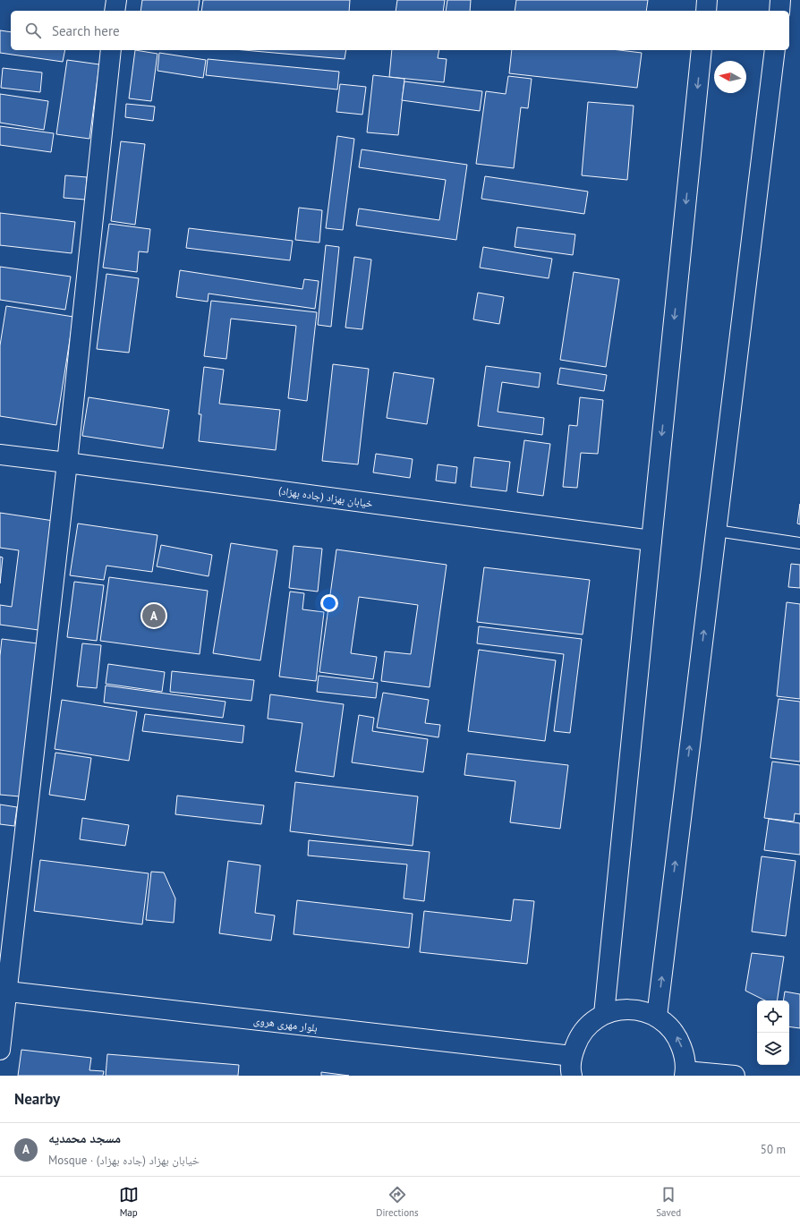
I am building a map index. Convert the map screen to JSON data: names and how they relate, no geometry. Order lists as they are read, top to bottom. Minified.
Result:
{"streets":{"main road":["خیابان بهزاد (جاده بهزاد)","بلوار مهری هروی"]},"north":"left","page":{"search":"Search here","pins":"A","heading":"Nearby","list":[{"mark":"A","name":"مسجد محمدیه","note":"Mosque · خیابان بهزاد (جاده بهزاد)","value":"50 m"}],"nav":["Map","Directions","Saved"]}}
